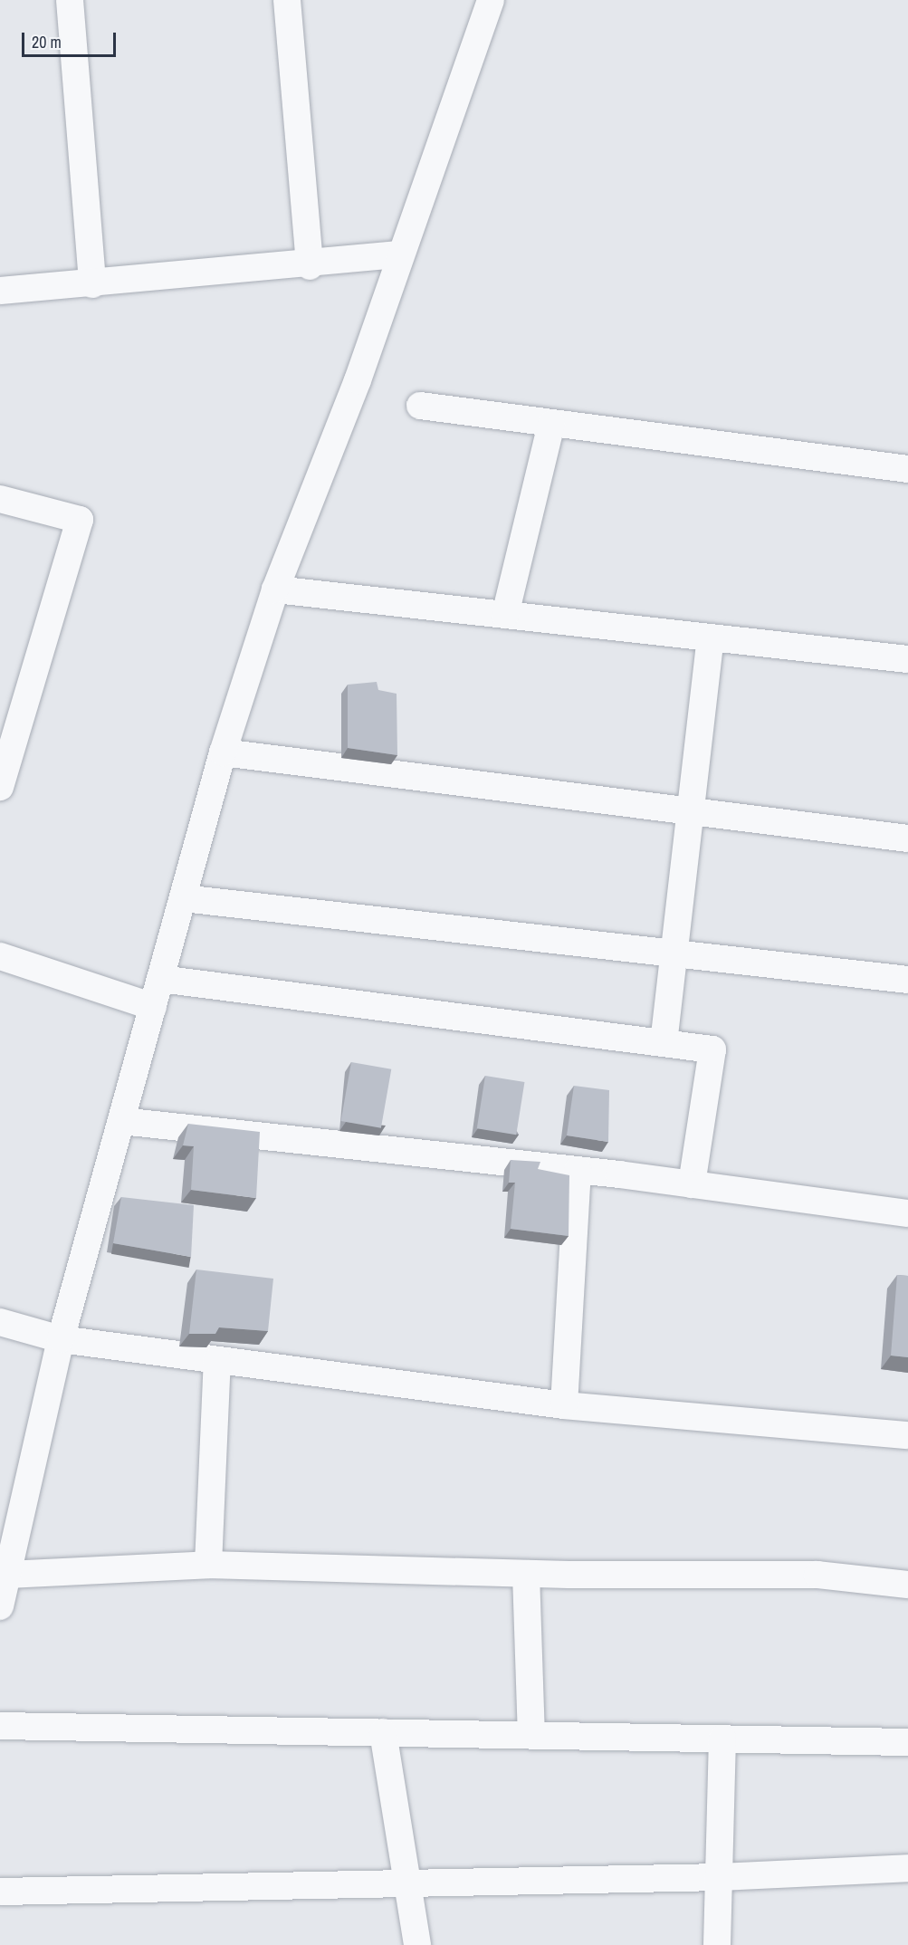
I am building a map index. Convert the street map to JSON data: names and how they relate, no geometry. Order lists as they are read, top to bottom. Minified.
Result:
{"scale_bar":"20 m"}
